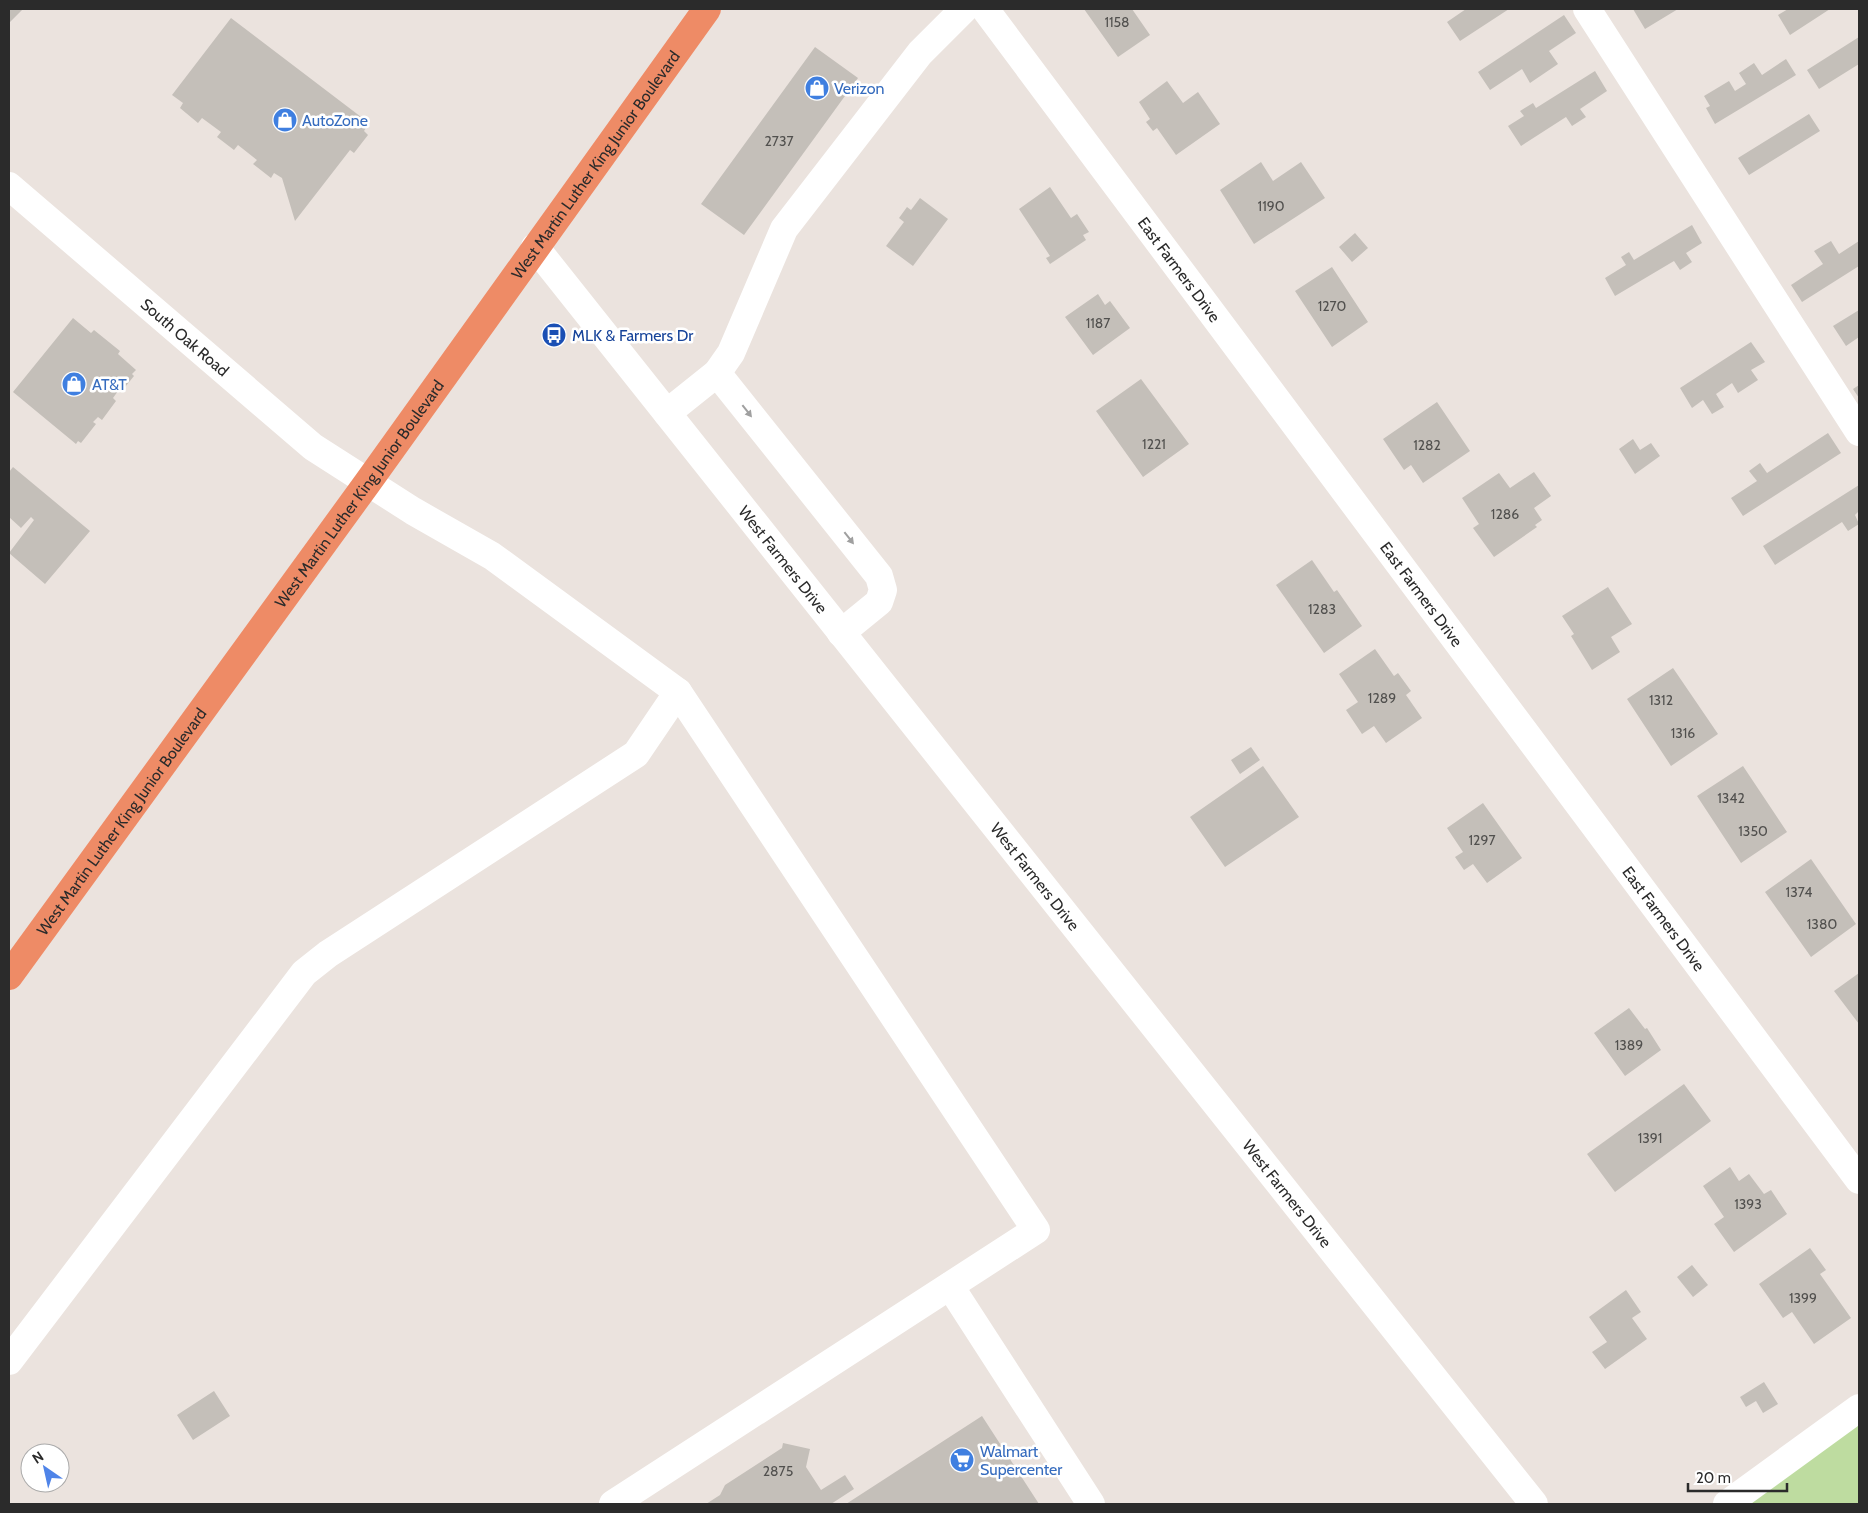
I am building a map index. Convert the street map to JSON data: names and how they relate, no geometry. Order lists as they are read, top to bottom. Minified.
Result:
{"streets":{"highway":["West Martin Luther King Junior Boulevard"],"street":["East Farmers Drive","South Oak Road","West Farmers Drive"]},"crossings":[["West Martin Luther King Junior Boulevard","South Oak Road"],["West Martin Luther King Junior Boulevard","West Farmers Drive"]],"places":{"shop":["Verizon","AutoZone","AT&T"],"bus stop":["MLK & Farmers Dr"],"supermarket":["Walmart Supercenter"]},"house_numbers":["1158","2737","1190","1270","1187","1221","1282","1286","1283","1289","1312","1316","1342","1350","1297","1374","1380","1389","1391","1393","1399","2875"],"scale_bar":"20 m","north":"top left"}
